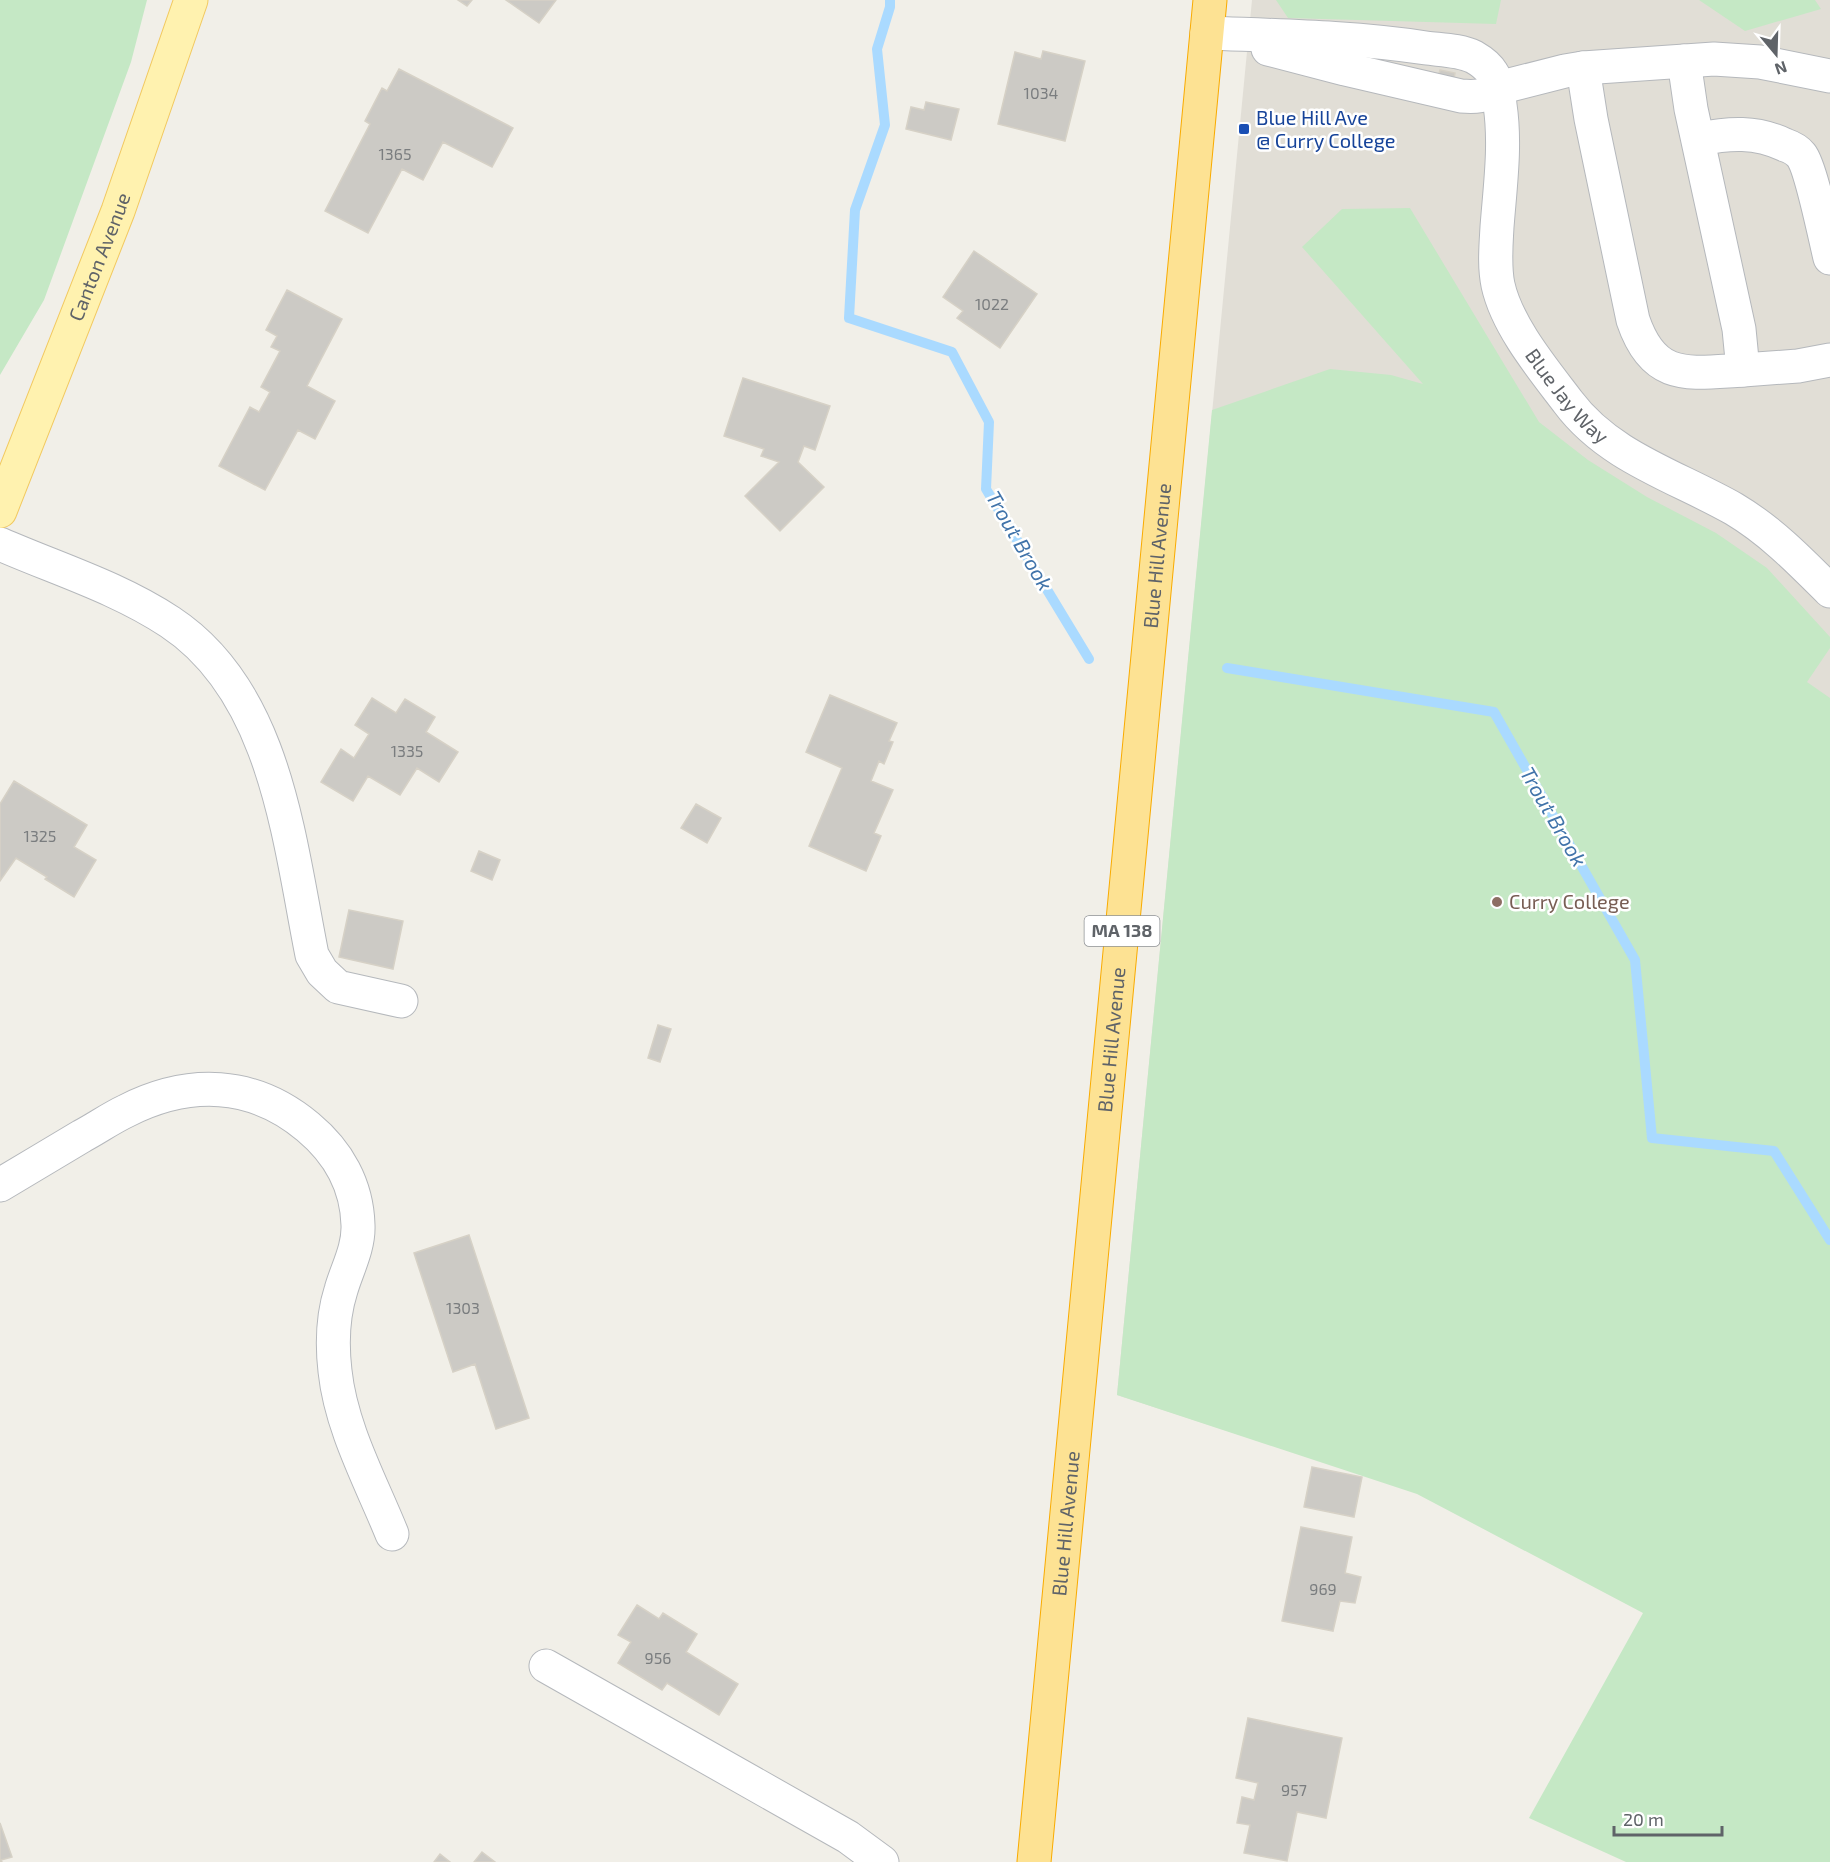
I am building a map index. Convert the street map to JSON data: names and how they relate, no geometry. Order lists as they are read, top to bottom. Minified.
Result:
{"streets":{"highway":["Blue Hill Avenue","MA 138"],"main road":["Canton Avenue"],"lane":["Blue Jay Way"]},"water":["Trout Brook"],"places":{"transit":["Blue Hill Ave @ Curry College"],"other":["Curry College"]},"house_numbers":["1034","1365","1022","1335","1325","1303","969","956","957"],"scale_bar":"20 m","north":"bottom"}
